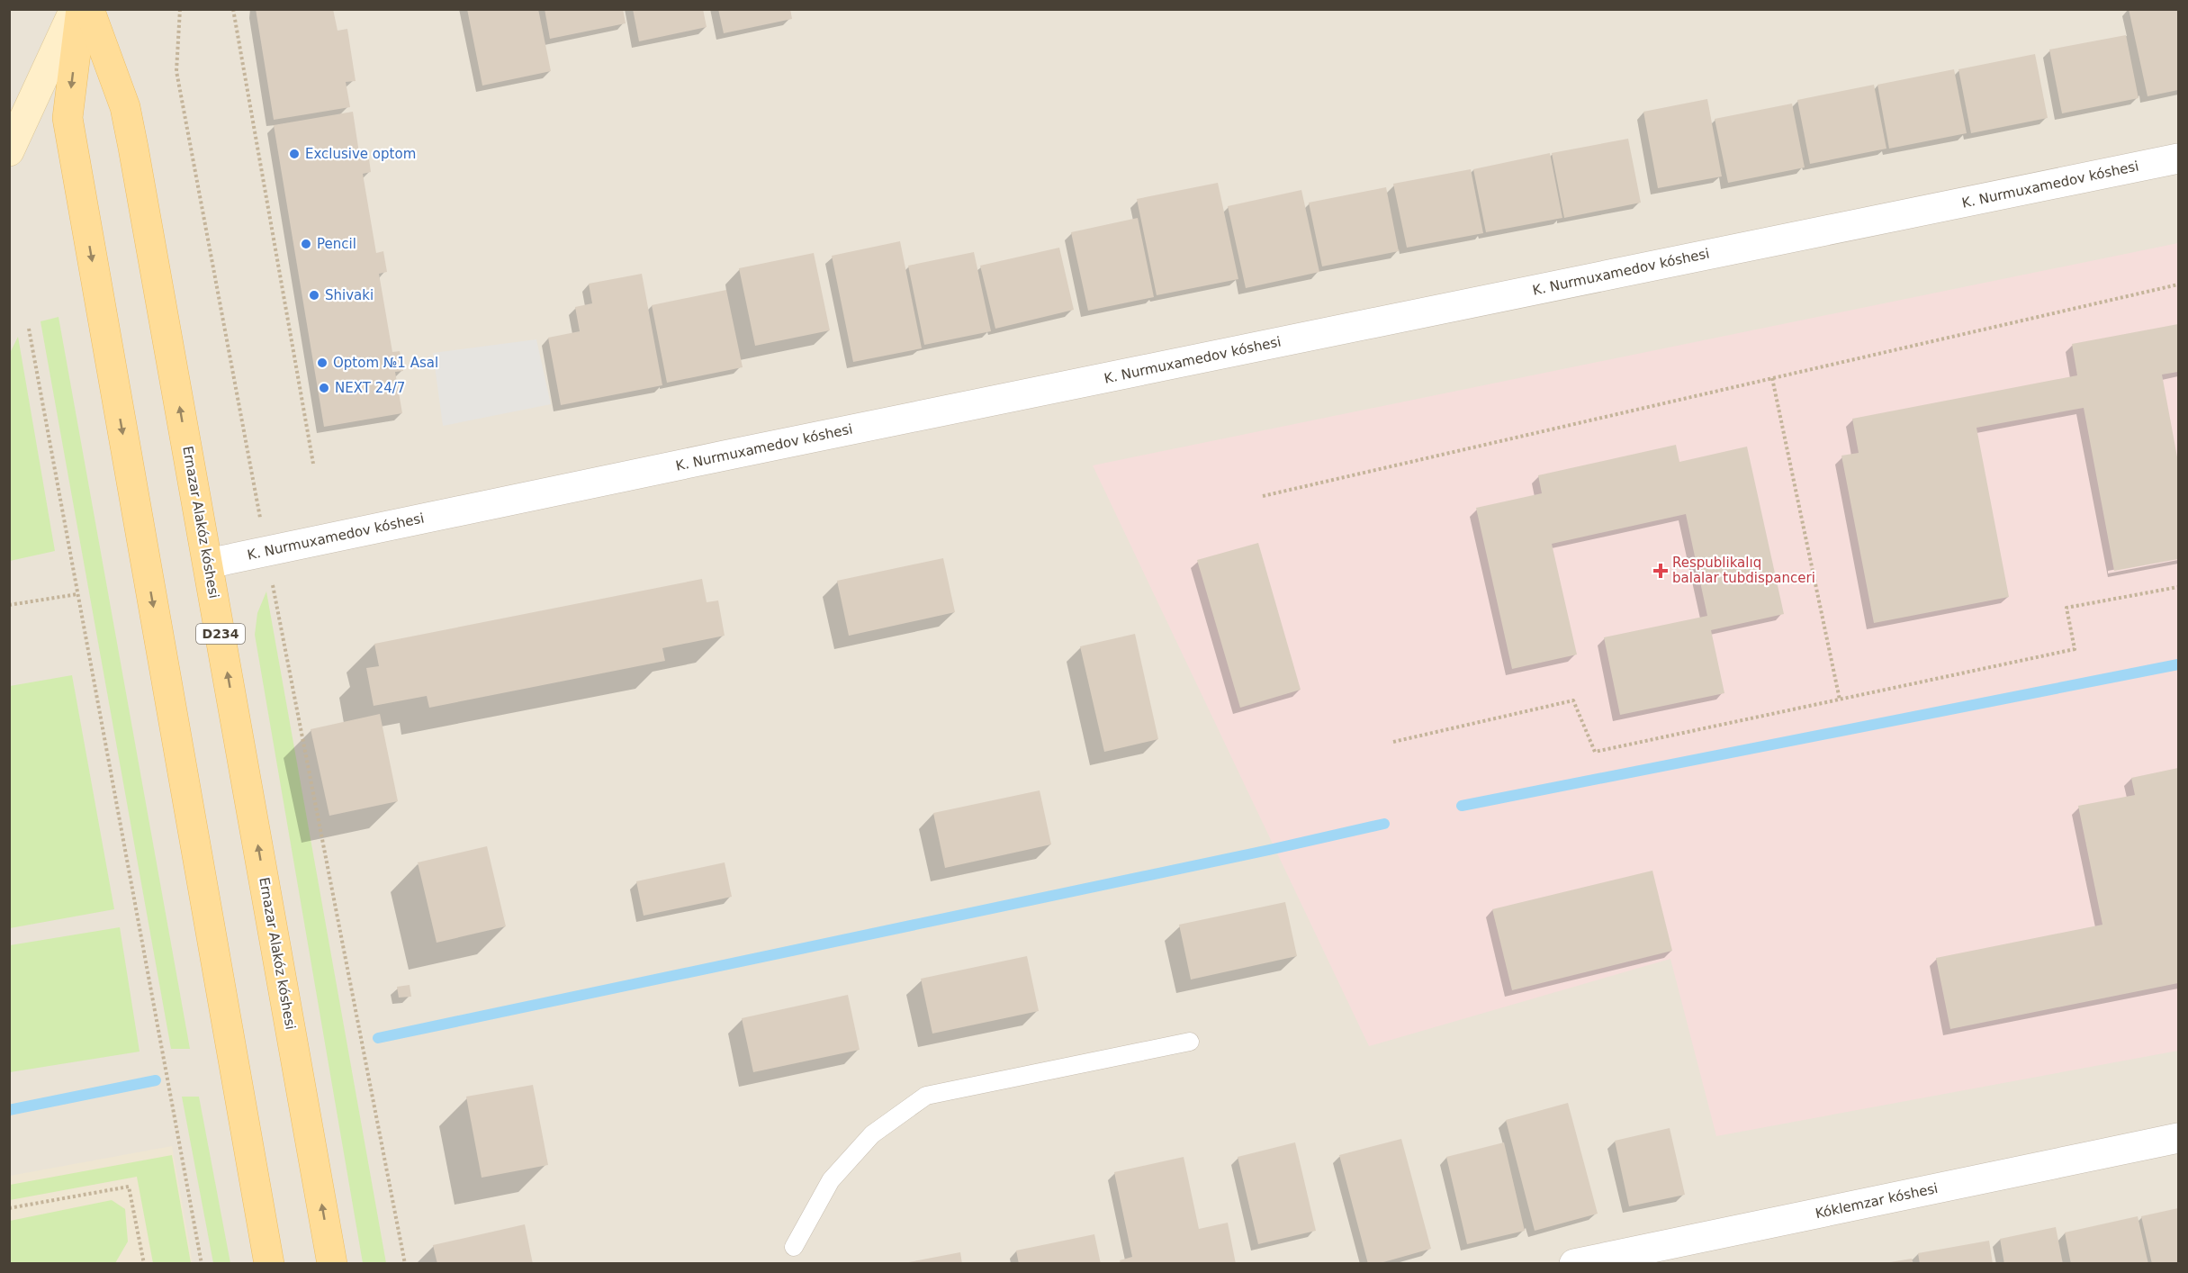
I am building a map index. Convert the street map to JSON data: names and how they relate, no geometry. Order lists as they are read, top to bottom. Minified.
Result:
{"streets":{"main road":["Ernazar Alakóz kóshesi","D234"],"street":["K. Nurmuxamedov kóshesi","Kóklemzar kóshesi"]},"crossings":[["K. Nurmuxamedov kóshesi","Ernazar Alakóz kóshesi"]],"places":{"other":["Exclusive optom","Pencil","Shivaki","Optom №1 Asal","NEXT 24/7"],"health":["Respublikalıq balalar tubdispanceri"]}}
